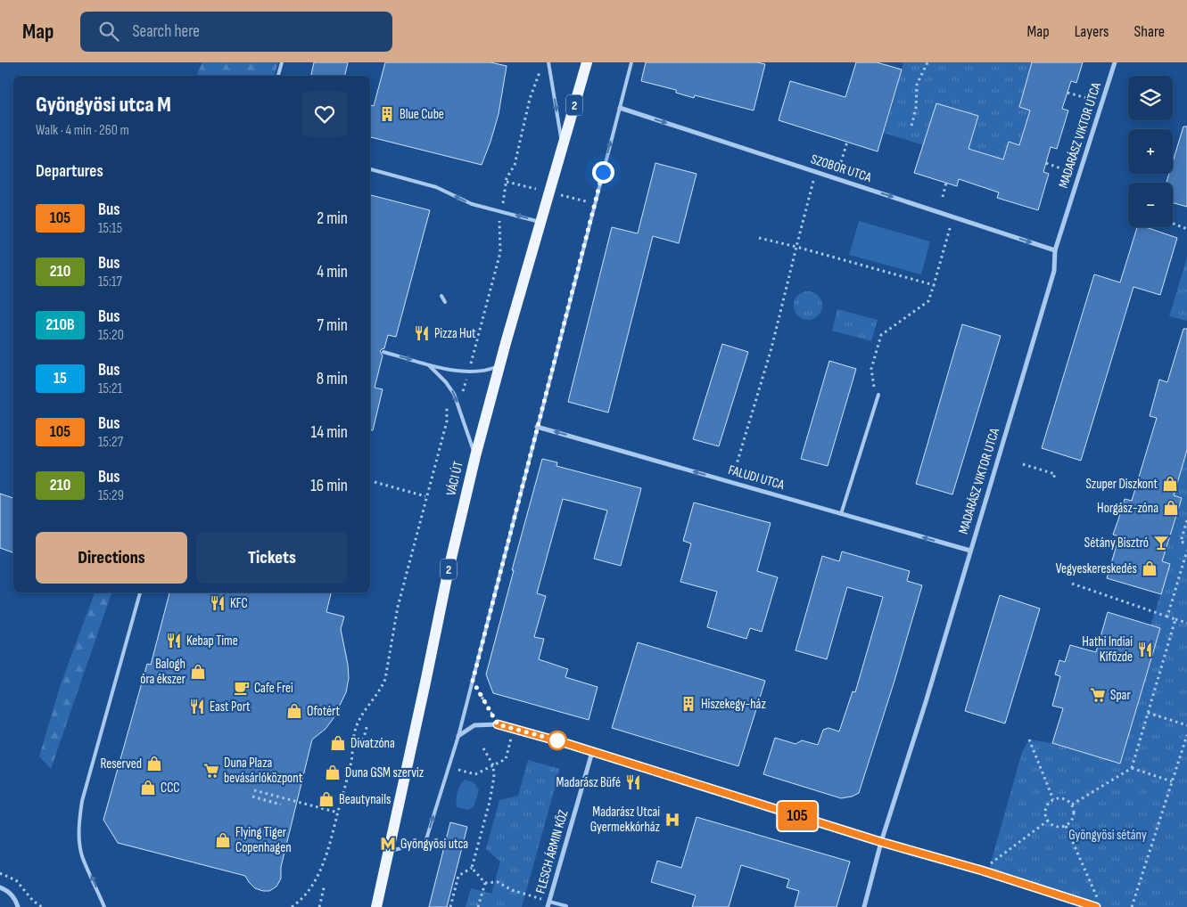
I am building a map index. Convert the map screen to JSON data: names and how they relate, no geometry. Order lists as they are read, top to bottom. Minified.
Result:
{"streets":{"main road":["2","VÁCI ÚT"],"street":["MADARÁSZ VIKTOR UTCA","SZOBOR UTCA","FALUDI UTCA","FLESCH ÁRMIN KÖZ"]},"crossings":[["MADARÁSZ VIKTOR UTCA","SZOBOR UTCA"],["MADARÁSZ VIKTOR UTCA","FALUDI UTCA"]],"one_way":["SZOBOR UTCA","FALUDI UTCA"],"parks":["Gyöngyösi sétány"],"places":{"building":["Blue Cube","Hiszekegy-ház"],"restaurant":["Pizza Hut","KFC","Kebap Time","Hathi Indiai Kifőzde","East Port","Madarász Büfé"],"shop":["Szuper Diszkont","Horgász-zóna","Vegyeskereskedés","Balogh óra ékszer","Ofotért","Divatzóna","Reserved","Duna GSM szerviz","CCC","Beautynails","Flying Tiger Copenhagen"],"bar":["Sétány Bisztró"],"cafe":["Cafe Frei"],"supermarket":["Spar","Duna Plaza bevásárlóközpont"],"hospital":["Madarász Utcai Gyermekkórház"],"metro station":["Gyöngyösi utca"]},"lines":["bus line 105"],"page":{"header":"Map","search":"Search here","nav":["Map","Layers","Share"],"on_map":"105","map_buttons":["+","−"],"heading":[["Gyöngyösi utca M","Walk · 4 min · 260 m"],"Departures"],"list":[{"mark":"105","name":"Bus","note":"15:15","value":"2 min"},{"mark":"210","name":"Bus","note":"15:17","value":"4 min"},{"mark":"210B","name":"Bus","note":"15:20","value":"7 min"},{"mark":"15","name":"Bus","note":"15:21","value":"8 min"},{"mark":"105","name":"Bus","note":"15:27","value":"14 min"},{"mark":"210","name":"Bus","note":"15:29","value":"16 min"}],"buttons":["Directions","Tickets"]}}
